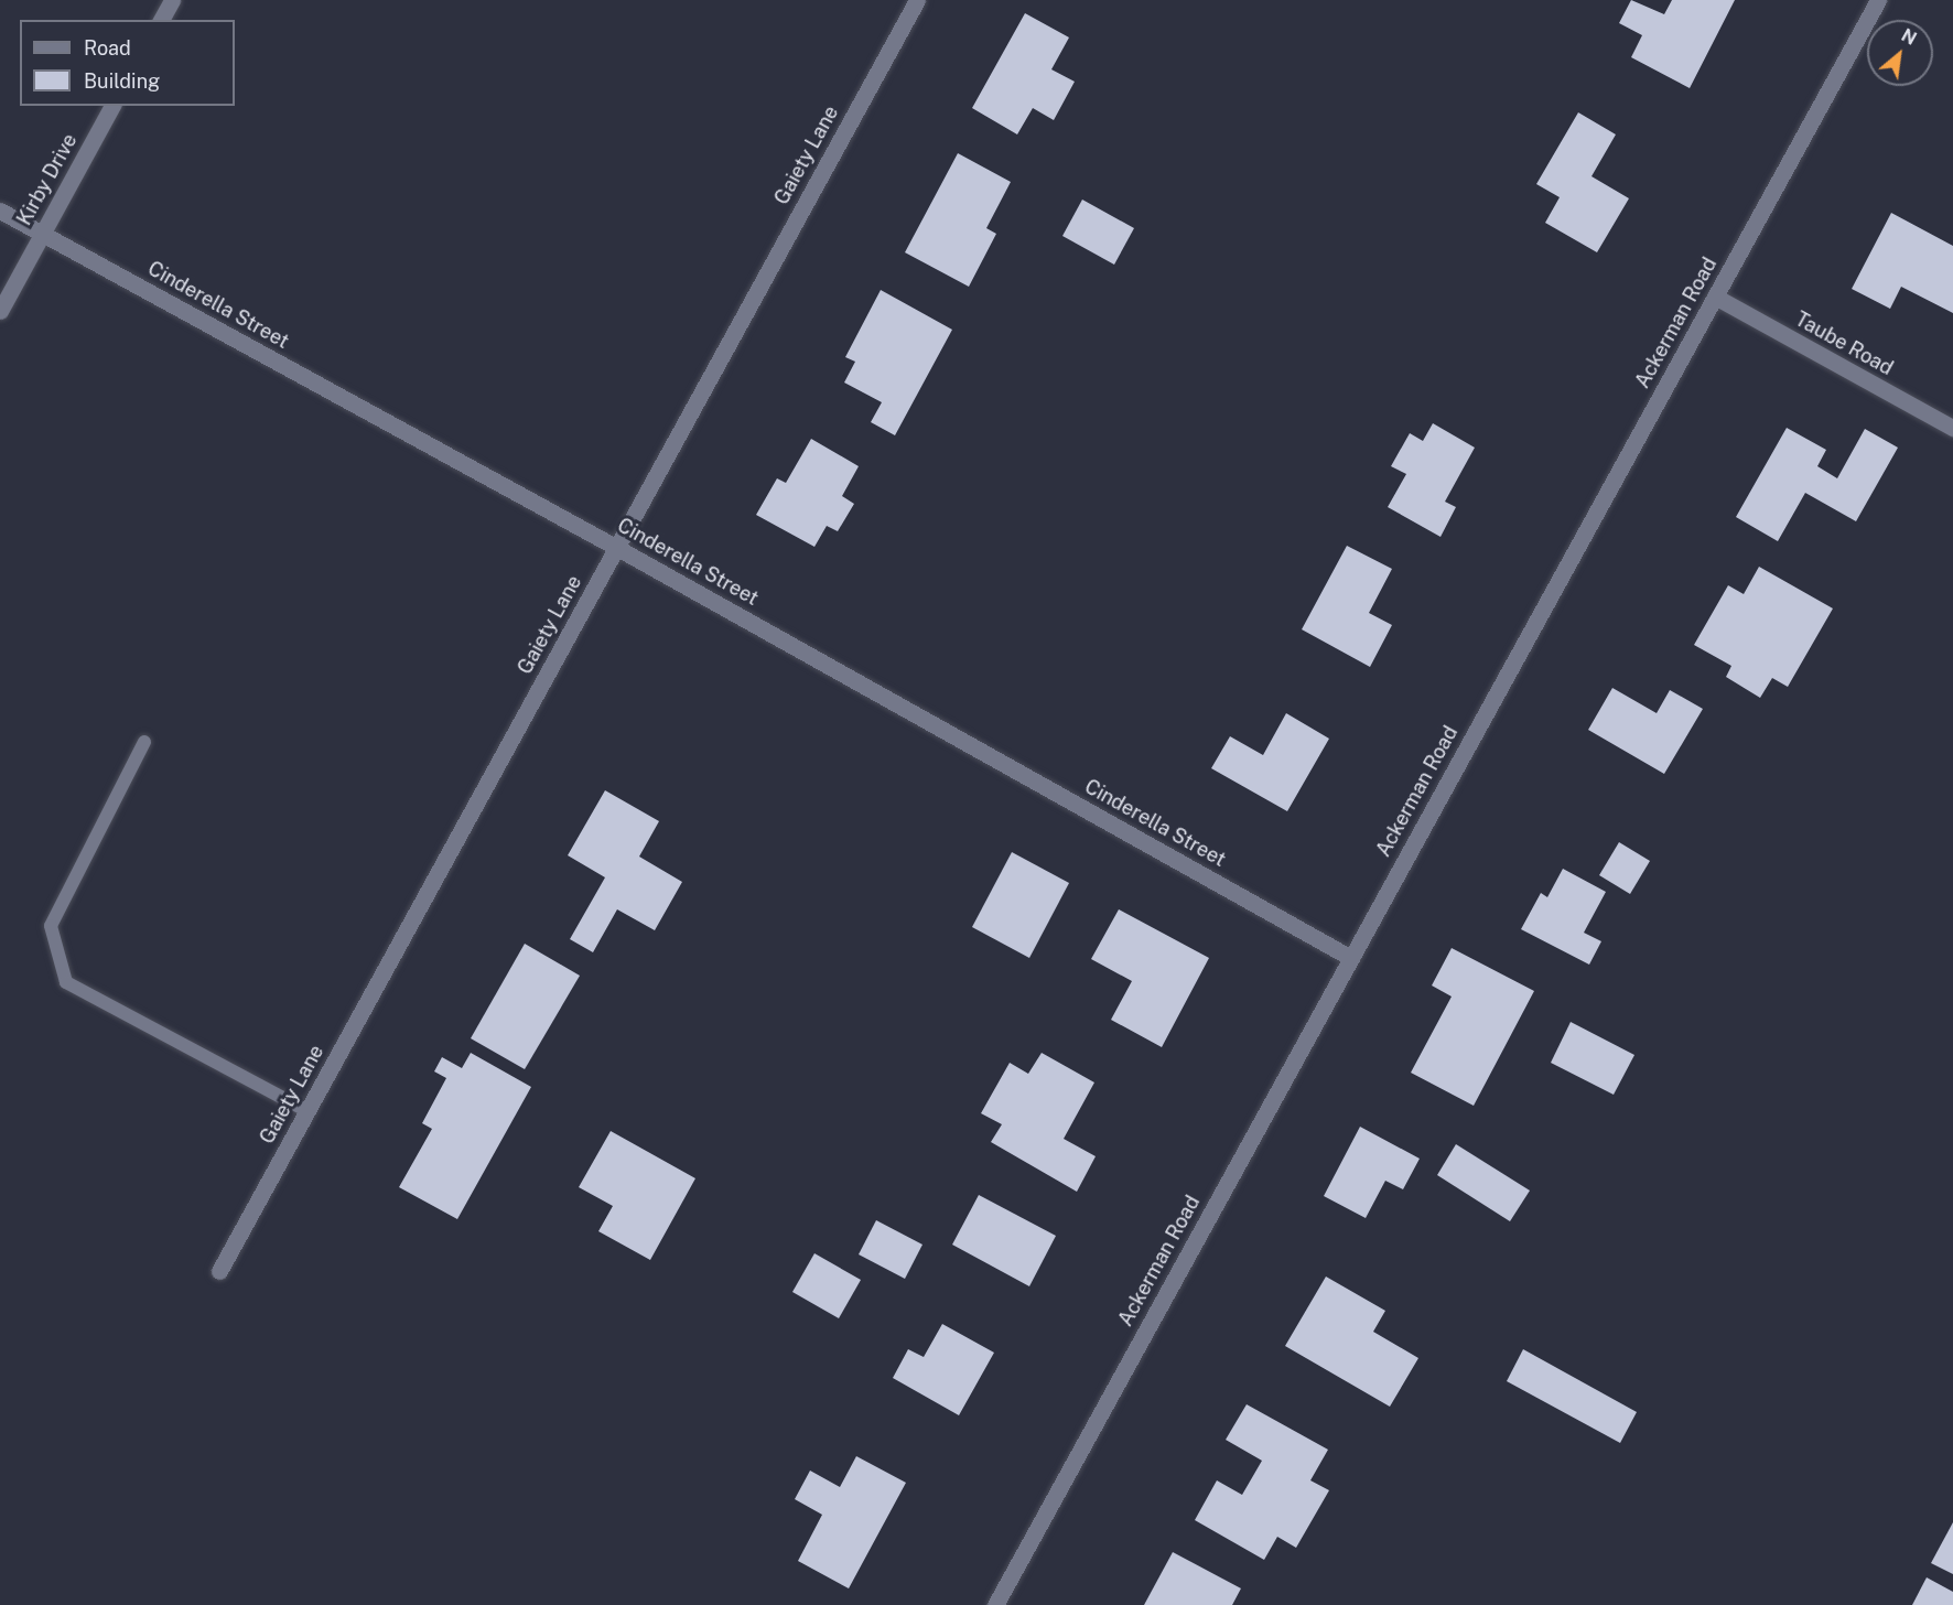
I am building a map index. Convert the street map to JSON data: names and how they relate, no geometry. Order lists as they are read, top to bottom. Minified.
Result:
{"streets":{"street":["Gaiety Lane","Kirby Drive","Cinderella Street","Ackerman Road","Taube Road"]},"crossings":[["Gaiety Lane","Cinderella Street"],["Kirby Drive","Cinderella Street"],["Cinderella Street","Ackerman Road"],["Ackerman Road","Taube Road"]],"legend":["Road","Building"],"north":"top right"}
